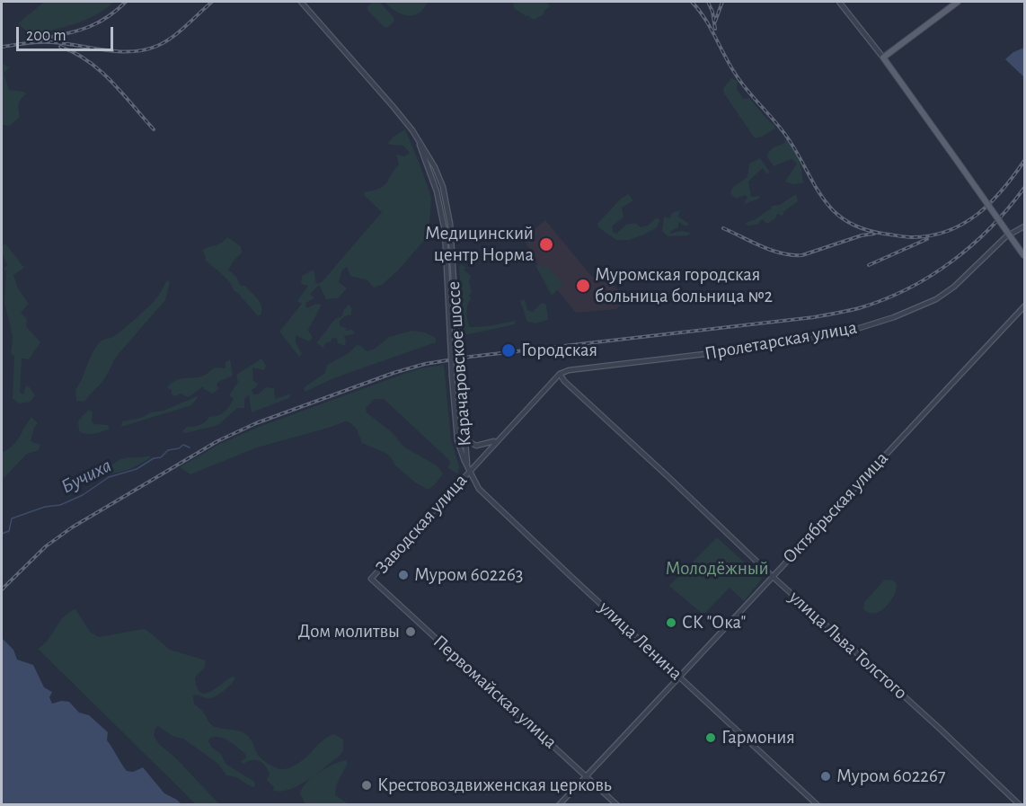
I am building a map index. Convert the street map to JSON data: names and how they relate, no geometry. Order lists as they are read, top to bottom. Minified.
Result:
{"streets":{"street":["Пролетарская улица","Карачаровское шоссе","Октябрьская улица","Заводская улица","улица Ленина","улица Льва Толстого","Первомайская улица"]},"crossings":[["Пролетарская улица","Заводская улица"],["Пролетарская улица","улица Льва Толстого"],["Карачаровское шоссе","Заводская улица"],["Карачаровское шоссе","улица Ленина"],["Октябрьская улица","улица Ленина"],["Октябрьская улица","улица Льва Толстого"],["Октябрьская улица","Первомайская улица"],["Заводская улица","улица Ленина"],["Заводская улица","улица Льва Толстого"],["Заводская улица","Первомайская улица"]],"water":["Бучиха"],"parks":["Молодёжный"],"places":["Медицинский центр Норма","Муромская городская больница больница №2","Городская","Муром 602263","СК \"Ока\"","Дом молитвы","Гармония","Муром 602267","Крестовоздвиженская церковь"],"scale_bar":"200 m"}
